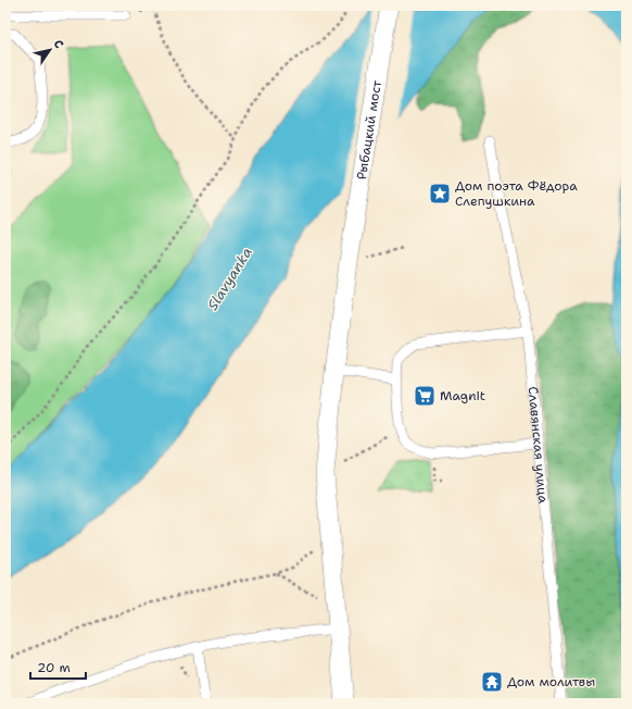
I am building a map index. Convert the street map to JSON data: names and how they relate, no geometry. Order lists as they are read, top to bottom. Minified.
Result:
{"streets":{"street":["Рыбацкий мост"],"lane":["Славянская улица"]},"water":["Slavyanka"],"places":{"place":["Дом поэта Фёдора Слепушкина"],"supermarket":["Magnit"],"temple":["Дом молитвы"]},"scale_bar":"20 m","north":"top right"}
